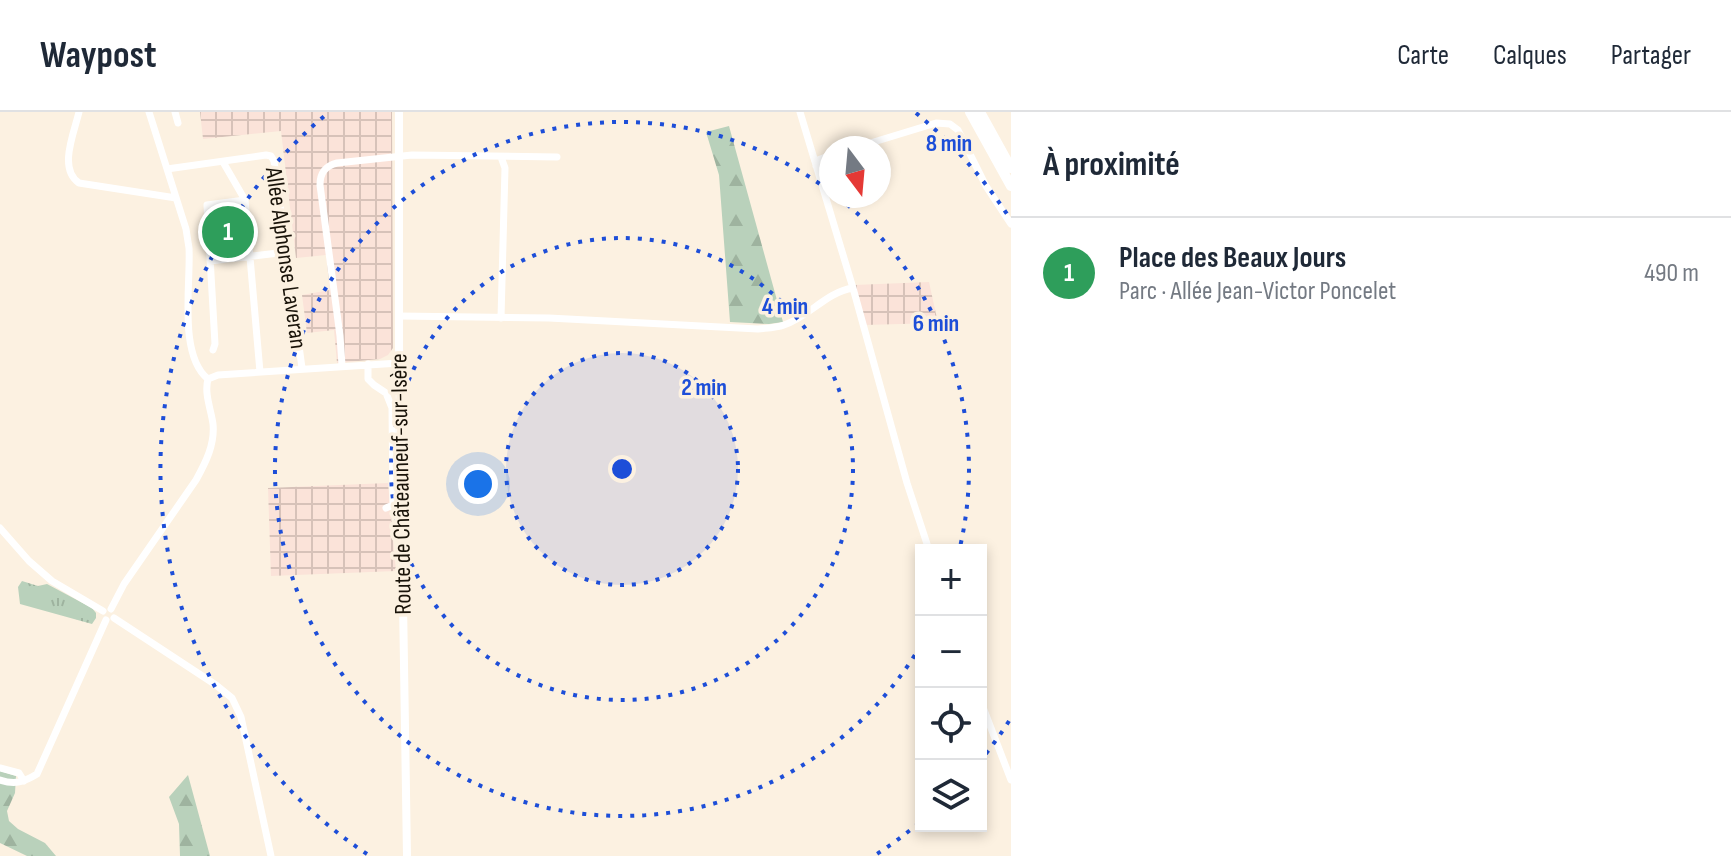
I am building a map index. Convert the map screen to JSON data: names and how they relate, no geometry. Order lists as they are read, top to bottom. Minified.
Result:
{"streets":{"main road":["Route de Châteauneuf-sur-Isère"],"street":["Allée Alphonse Laveran"]},"north":"bottom","page":{"header":"Waypost","nav":["Carte","Calques","Partager"],"heading":"À proximité","pins":"1","list":[{"mark":"1","name":"Place des Beaux Jours","note":"Parc · Allée Jean-Victor Poncelet","value":"490 m"}],"map_buttons":["+","−"]},"rings":["8 min","4 min","6 min","2 min"]}
